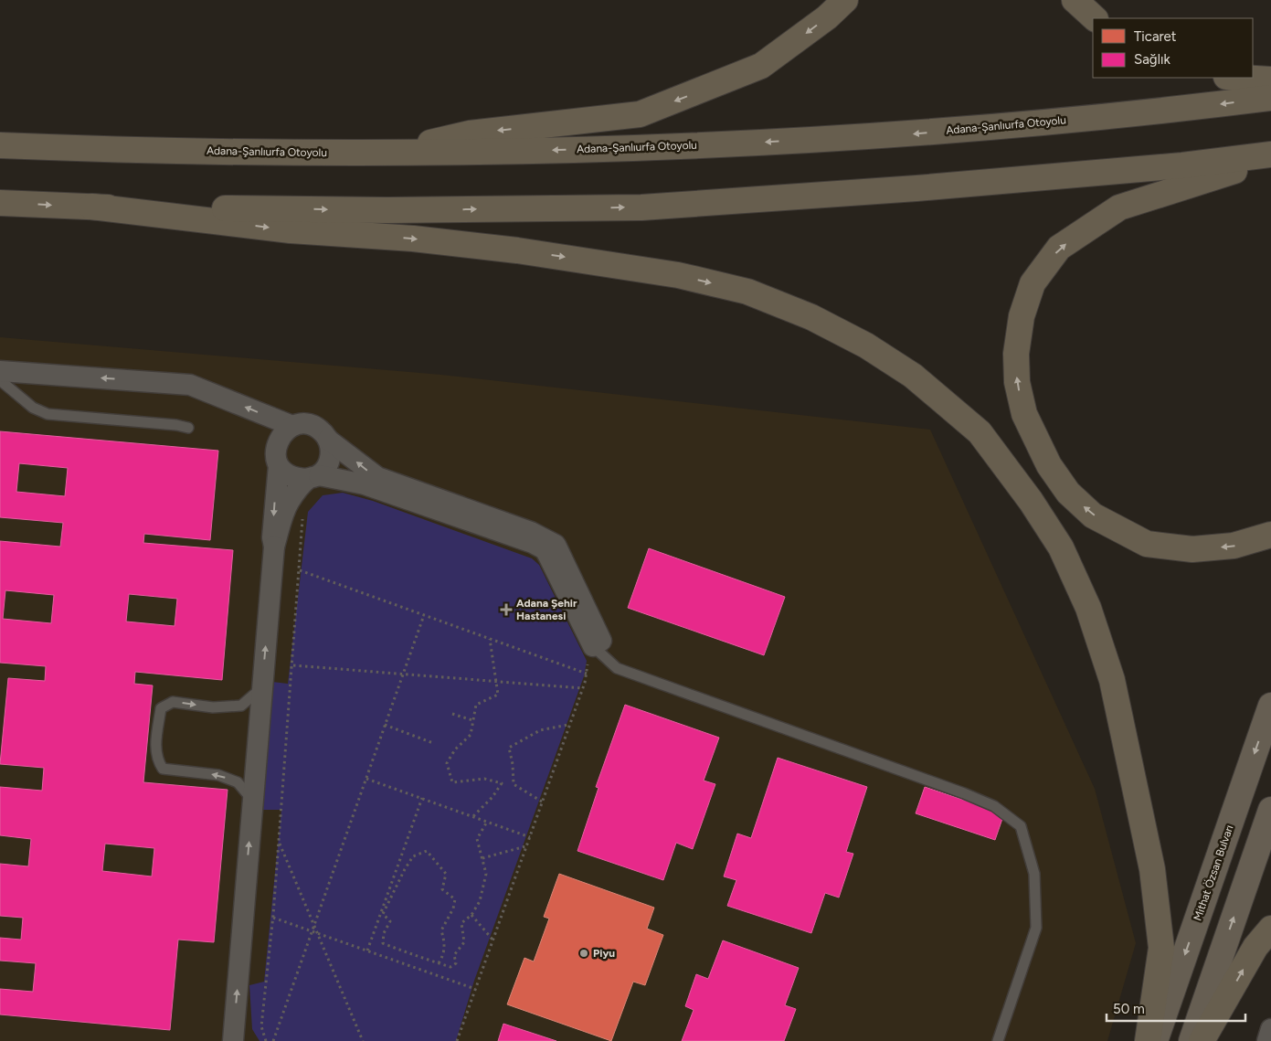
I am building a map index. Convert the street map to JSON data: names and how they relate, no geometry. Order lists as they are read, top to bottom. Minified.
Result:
{"streets":{"highway":["Adana-Şanlıurfa Otoyolu"],"main road":["Mithat Özsan Bulvarı"]},"places":{"health":["Adana Şehir Hastanesi"],"other":["Piyu"]},"legend":["Ticaret","Sağlık"],"scale_bar":"50 m"}
